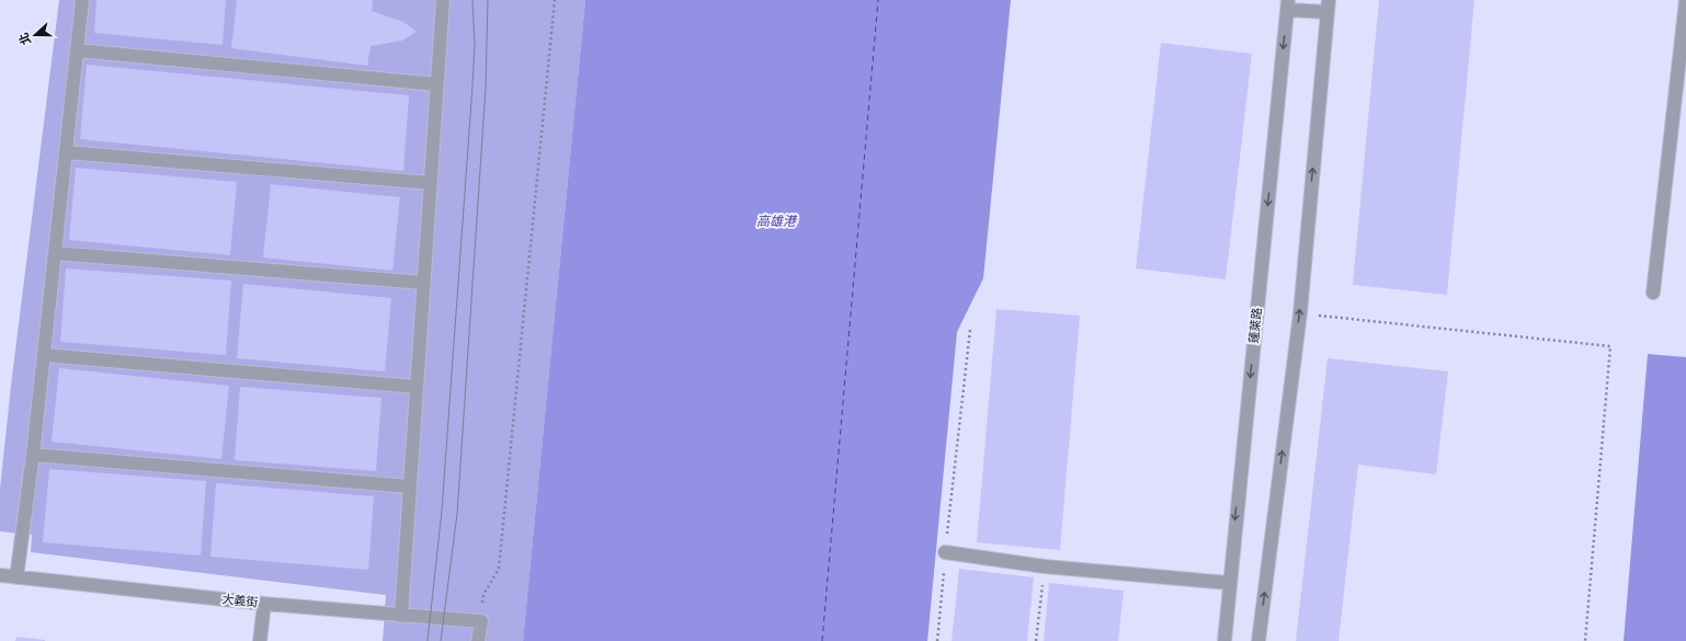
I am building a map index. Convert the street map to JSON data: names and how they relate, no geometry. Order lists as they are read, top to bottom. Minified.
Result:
{"streets":{"street":["蓬萊路","大義街"]},"water":["高雄港"],"north":"left"}
